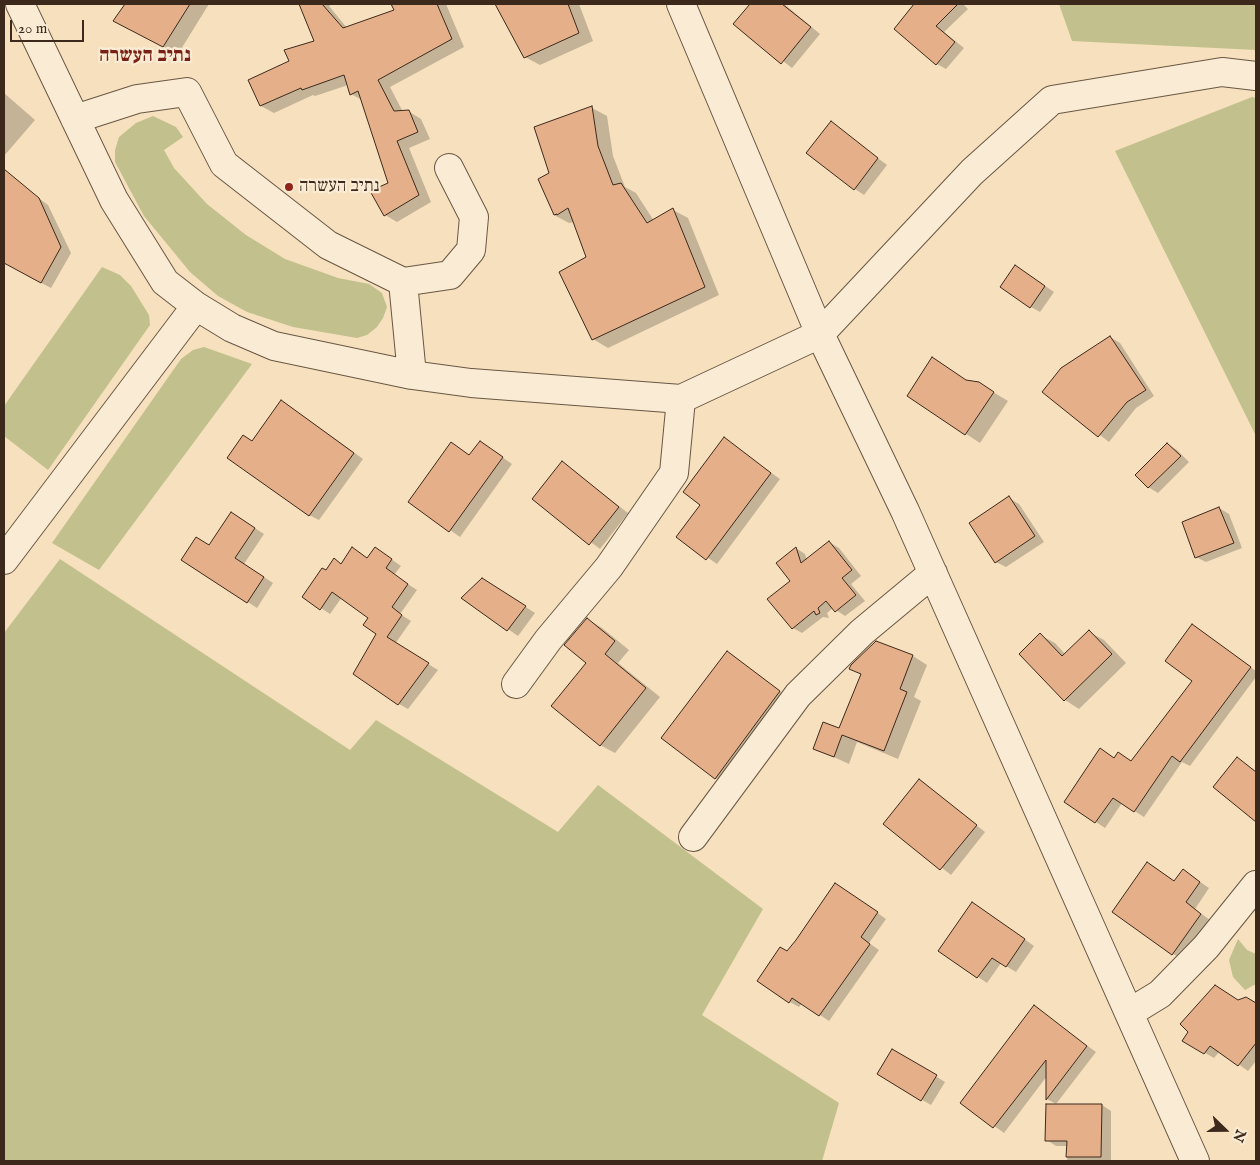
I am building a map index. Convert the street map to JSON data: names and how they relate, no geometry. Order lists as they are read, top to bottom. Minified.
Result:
{"districts":["נתיב העשרה"],"places":["נתיב העשרה"],"scale_bar":"20 m","north":"right"}
